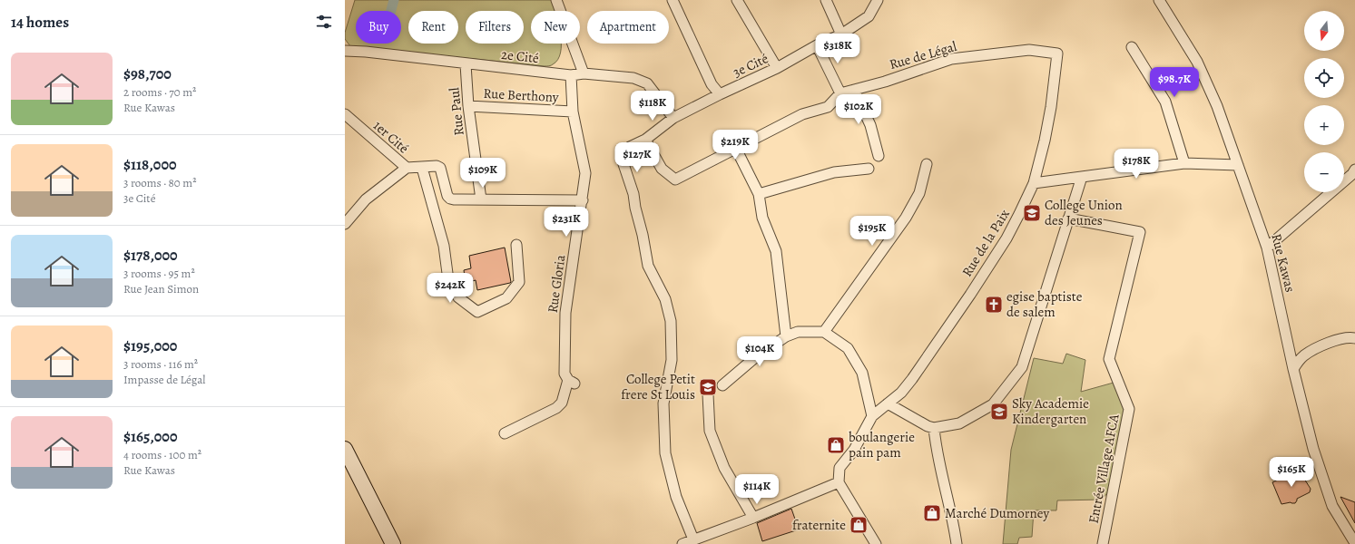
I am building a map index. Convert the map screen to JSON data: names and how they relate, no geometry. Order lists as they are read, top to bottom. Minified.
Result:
{"streets":{"street":["Rue de Légal","2e Cité","3e Cité","Rue Berthony","Rue Paul","1er Cité","Rue de la Paix","Rue Kawas","Rue Gloria","Entrée Village AFCA"]},"crossings":[["Rue de Légal","Rue de la Paix"],["2e Cité","3e Cité"],["2e Cité","Rue Paul"],["2e Cité","Rue Gloria"],["Rue Berthony","Rue Paul"],["Rue Berthony","Rue Gloria"]],"places":{"school or university":["College Union des Jeunes","College Petit frere St Louis","Sky Academie Kindergarten"],"church":["egise baptiste de salem"],"shop":["boulangerie pain pam","Marché Dumorney","fraternite"]},"north":"bottom","page":{"heading":"14 homes","map_buttons":["+","−"],"chip":["Buy","Rent","Filters","New","Apartment"],"price":["$318K","$98.7K","$118K","$102K","$219K","$127K","$178K","$109K","$231K","$195K","$242K","$104K","$165K","$114K"],"list":[{"name":"$98,700","note":"2 rooms · 70 m² · Rue Kawas"},{"name":"$118,000","note":"3 rooms · 80 m² · 3e Cité"},{"name":"$178,000","note":"3 rooms · 95 m² · Rue Jean Simon"},{"name":"$195,000","note":"3 rooms · 116 m² · Impasse de Légal"},{"name":"$165,000","note":"4 rooms · 100 m² · Rue Kawas"}]}}
